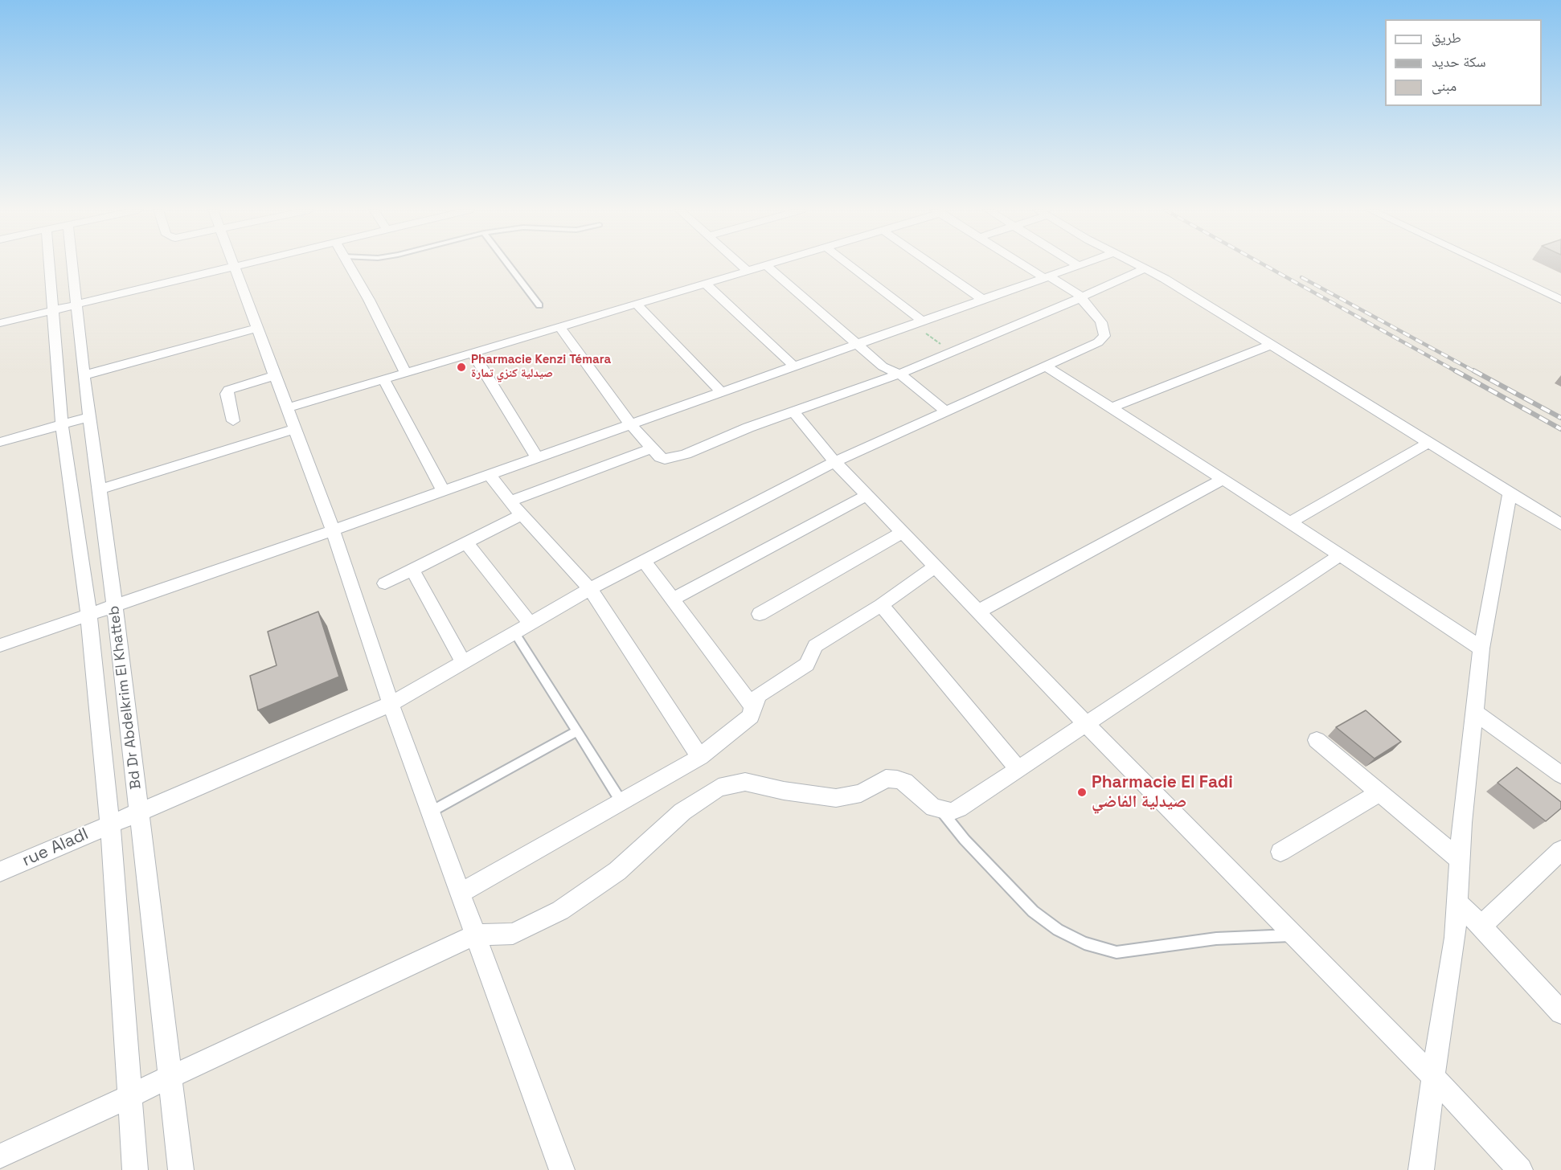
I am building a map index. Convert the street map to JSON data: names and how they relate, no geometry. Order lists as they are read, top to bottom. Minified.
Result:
{"streets":{"street":["Bd Dr Abdelkrim El Khatteb","rue Aladl"]},"crossings":[["Bd Dr Abdelkrim El Khatteb","rue Aladl"]],"places":["Pharmacie Kenzi Témara صيدلية كنزي تمارة","Pharmacie El Fadi صيدلية الفاضي"],"legend":["طريق","سكة حديد","مبنى"]}
